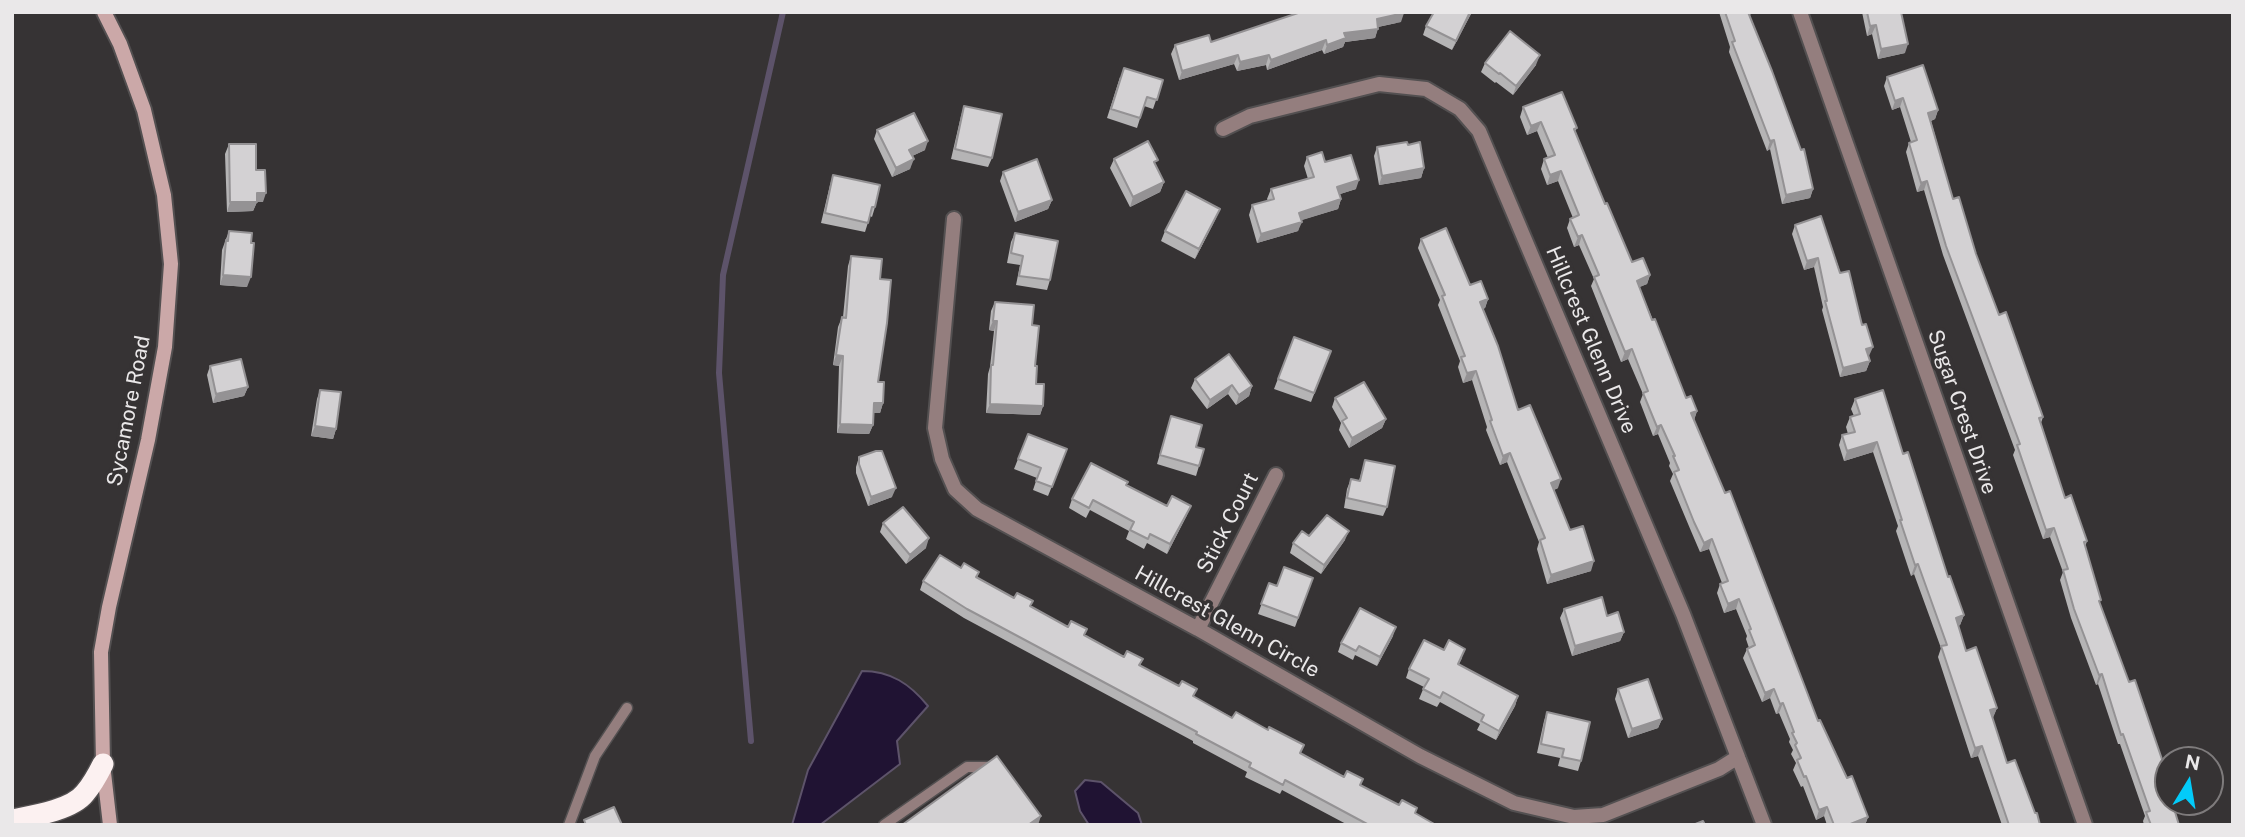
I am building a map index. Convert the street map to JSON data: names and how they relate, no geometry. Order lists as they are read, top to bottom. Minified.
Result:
{"streets":{"street":["Hillcrest Glenn Drive","Sycamore Road","Sugar Crest Drive","Stick Court","Hillcrest Glenn Circle"]},"crossings":[["Hillcrest Glenn Drive","Hillcrest Glenn Circle"],["Stick Court","Hillcrest Glenn Circle"]],"north":"top"}
